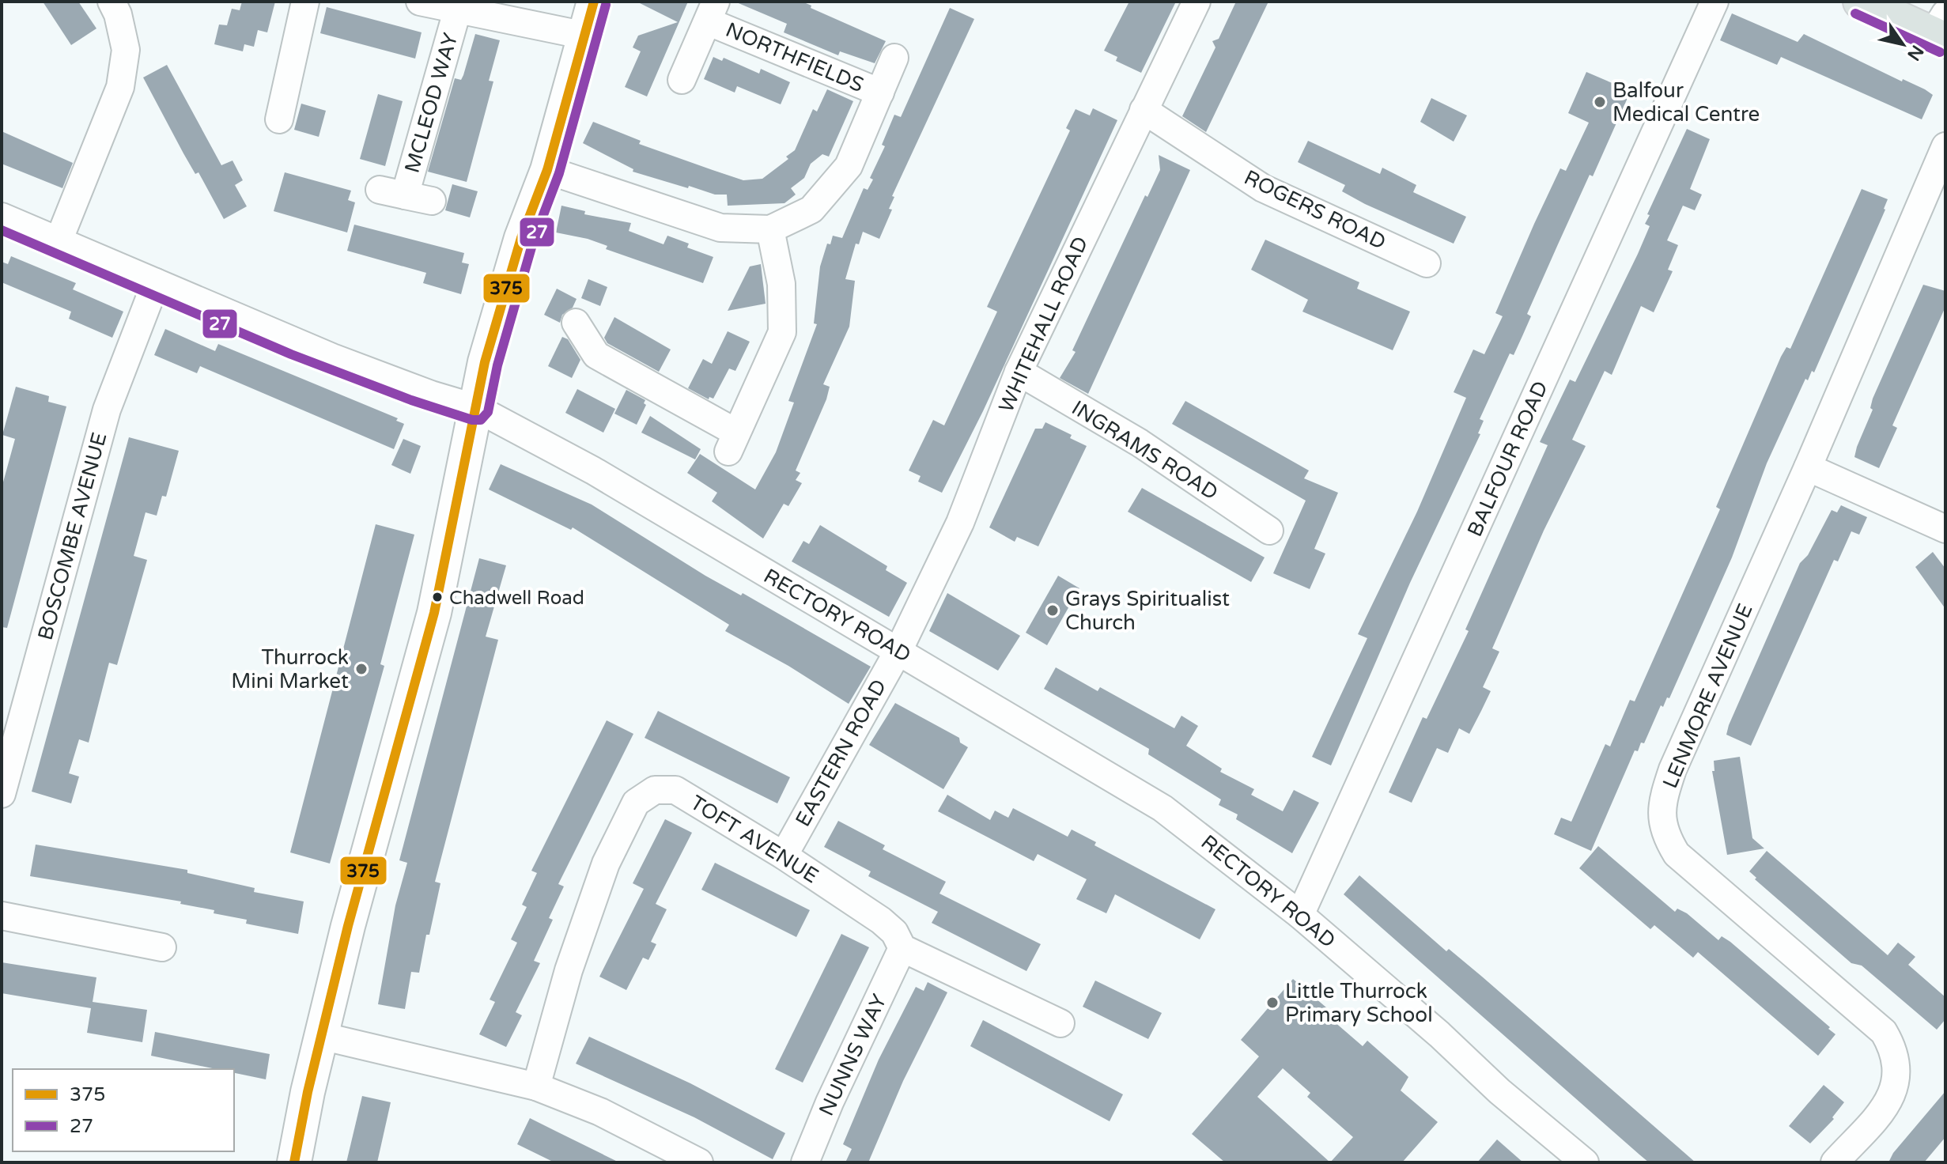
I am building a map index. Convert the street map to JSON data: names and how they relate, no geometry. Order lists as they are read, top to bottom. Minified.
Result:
{"streets":{"street":["NORTHFIELDS","MCLEOD WAY","ROGERS ROAD","WHITEHALL ROAD","INGRAMS ROAD","BALFOUR ROAD","BOSCOMBE AVENUE","RECTORY ROAD","LENMORE AVENUE","EASTERN ROAD","TOFT AVENUE","NUNNS WAY"]},"crossings":[["ROGERS ROAD","WHITEHALL ROAD"],["WHITEHALL ROAD","INGRAMS ROAD"],["WHITEHALL ROAD","RECTORY ROAD"],["WHITEHALL ROAD","EASTERN ROAD"],["BALFOUR ROAD","RECTORY ROAD"],["BOSCOMBE AVENUE","RECTORY ROAD"],["RECTORY ROAD","EASTERN ROAD"],["EASTERN ROAD","TOFT AVENUE"],["TOFT AVENUE","NUNNS WAY"]],"places":["Balfour Medical Centre","Chadwell Road","Grays Spiritualist Church","Thurrock Mini Market","Little Thurrock Primary School"],"lines":["transit line 375","transit line 27"],"legend":["375","27"],"north":"bottom right"}
